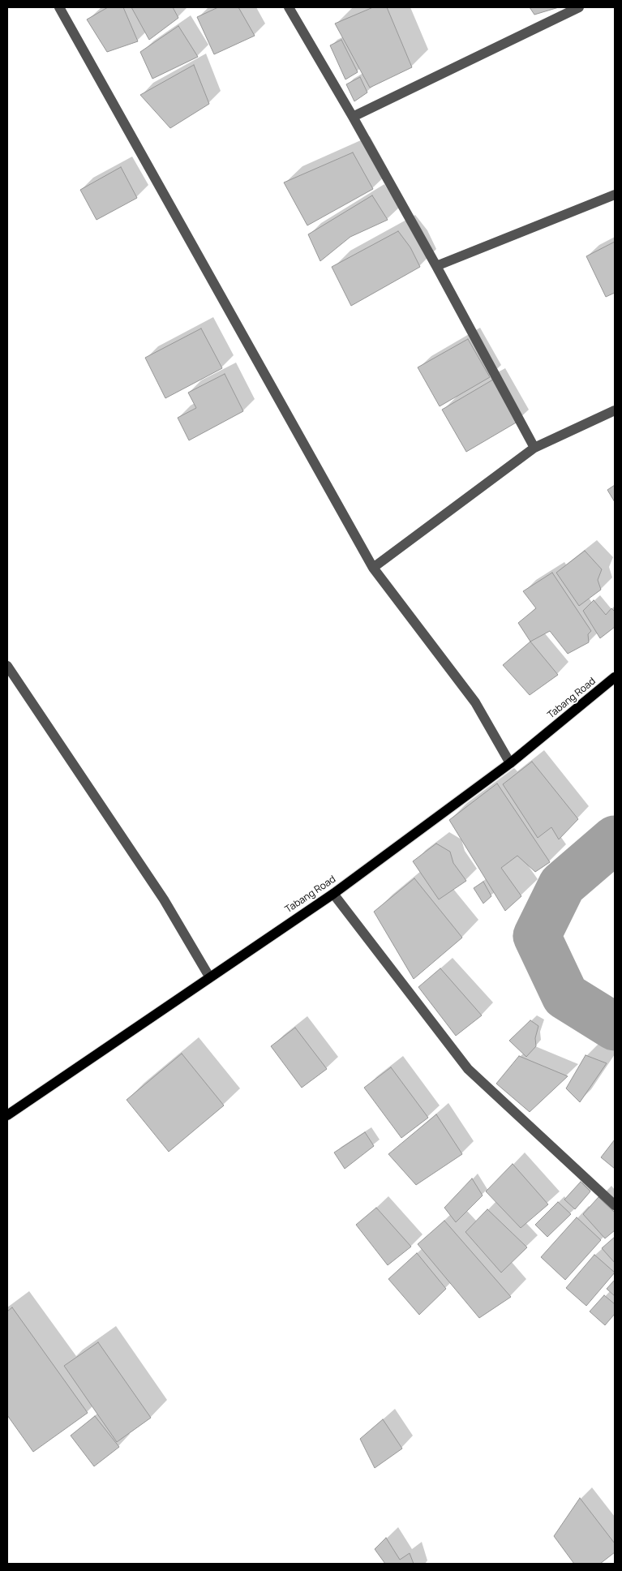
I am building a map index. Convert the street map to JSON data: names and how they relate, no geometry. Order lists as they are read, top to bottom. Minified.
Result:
{"streets":{"main road":["Tabang Road"]}}
